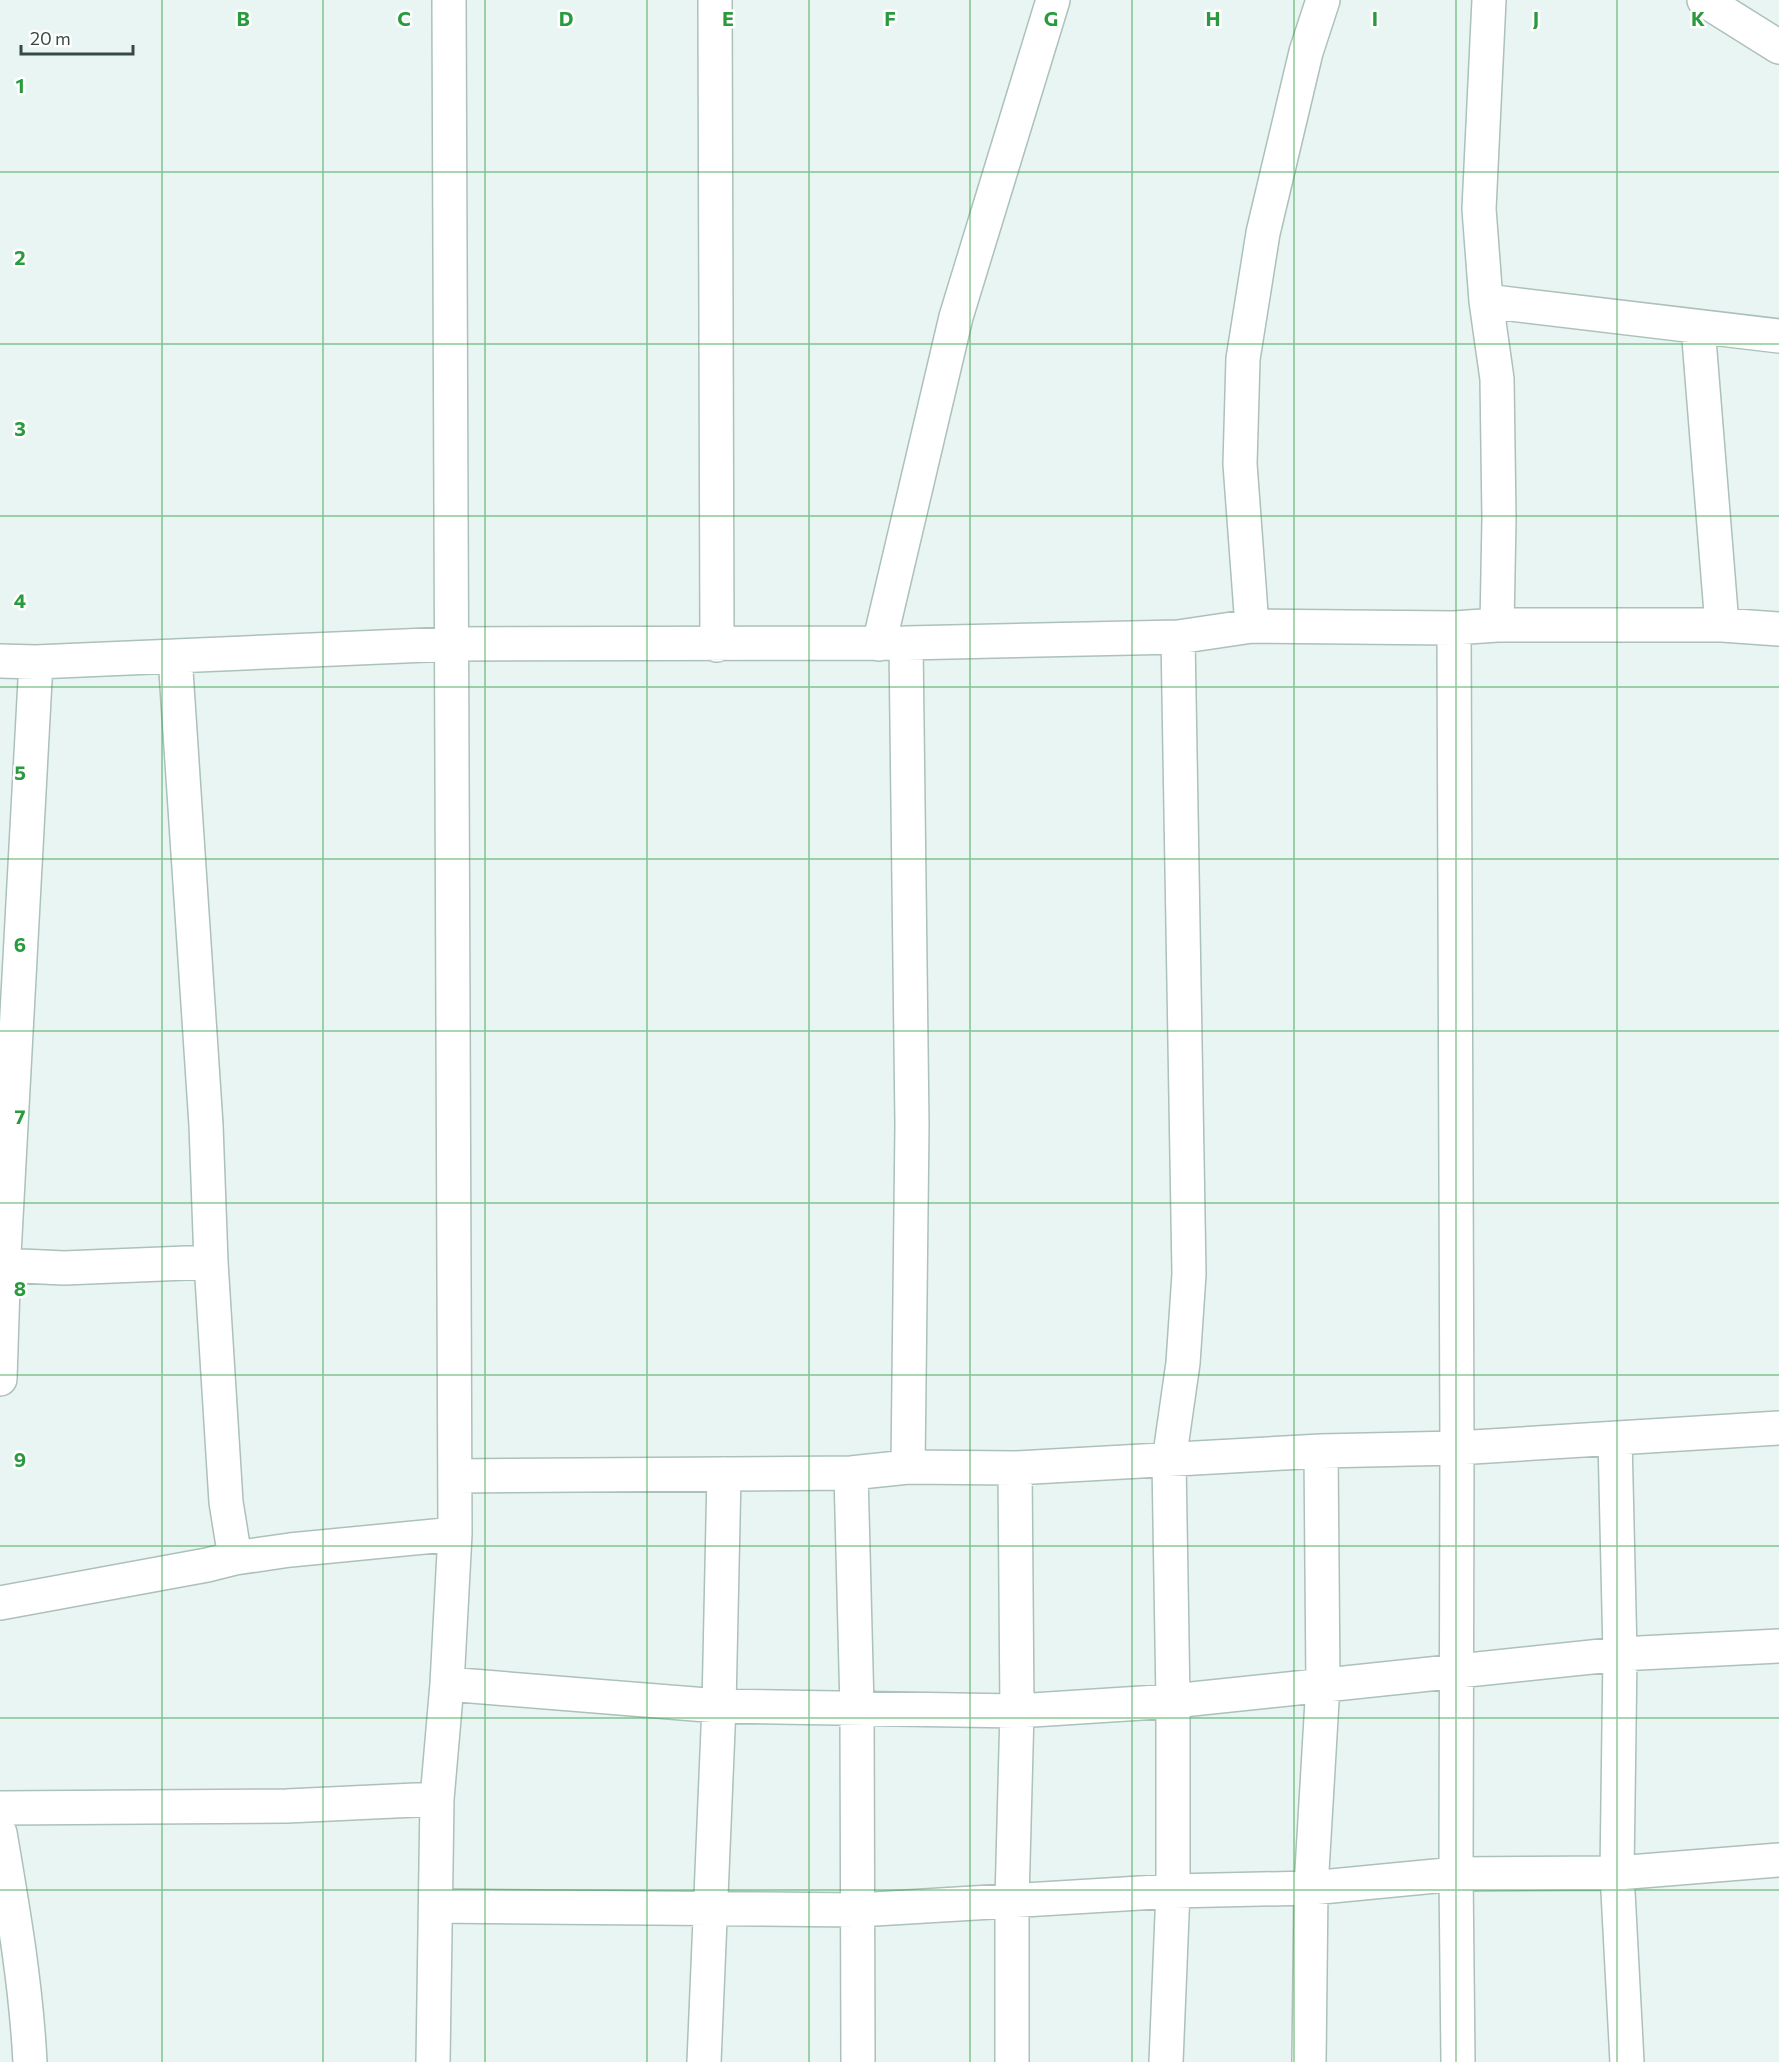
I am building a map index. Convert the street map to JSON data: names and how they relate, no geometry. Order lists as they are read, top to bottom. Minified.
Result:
{"scale_bar":"20 m","grid":{"columns":["B","C","D","E","F","G","H","I","J","K"],"rows":["1","2","3","4","5","6","7","8","9"]}}
